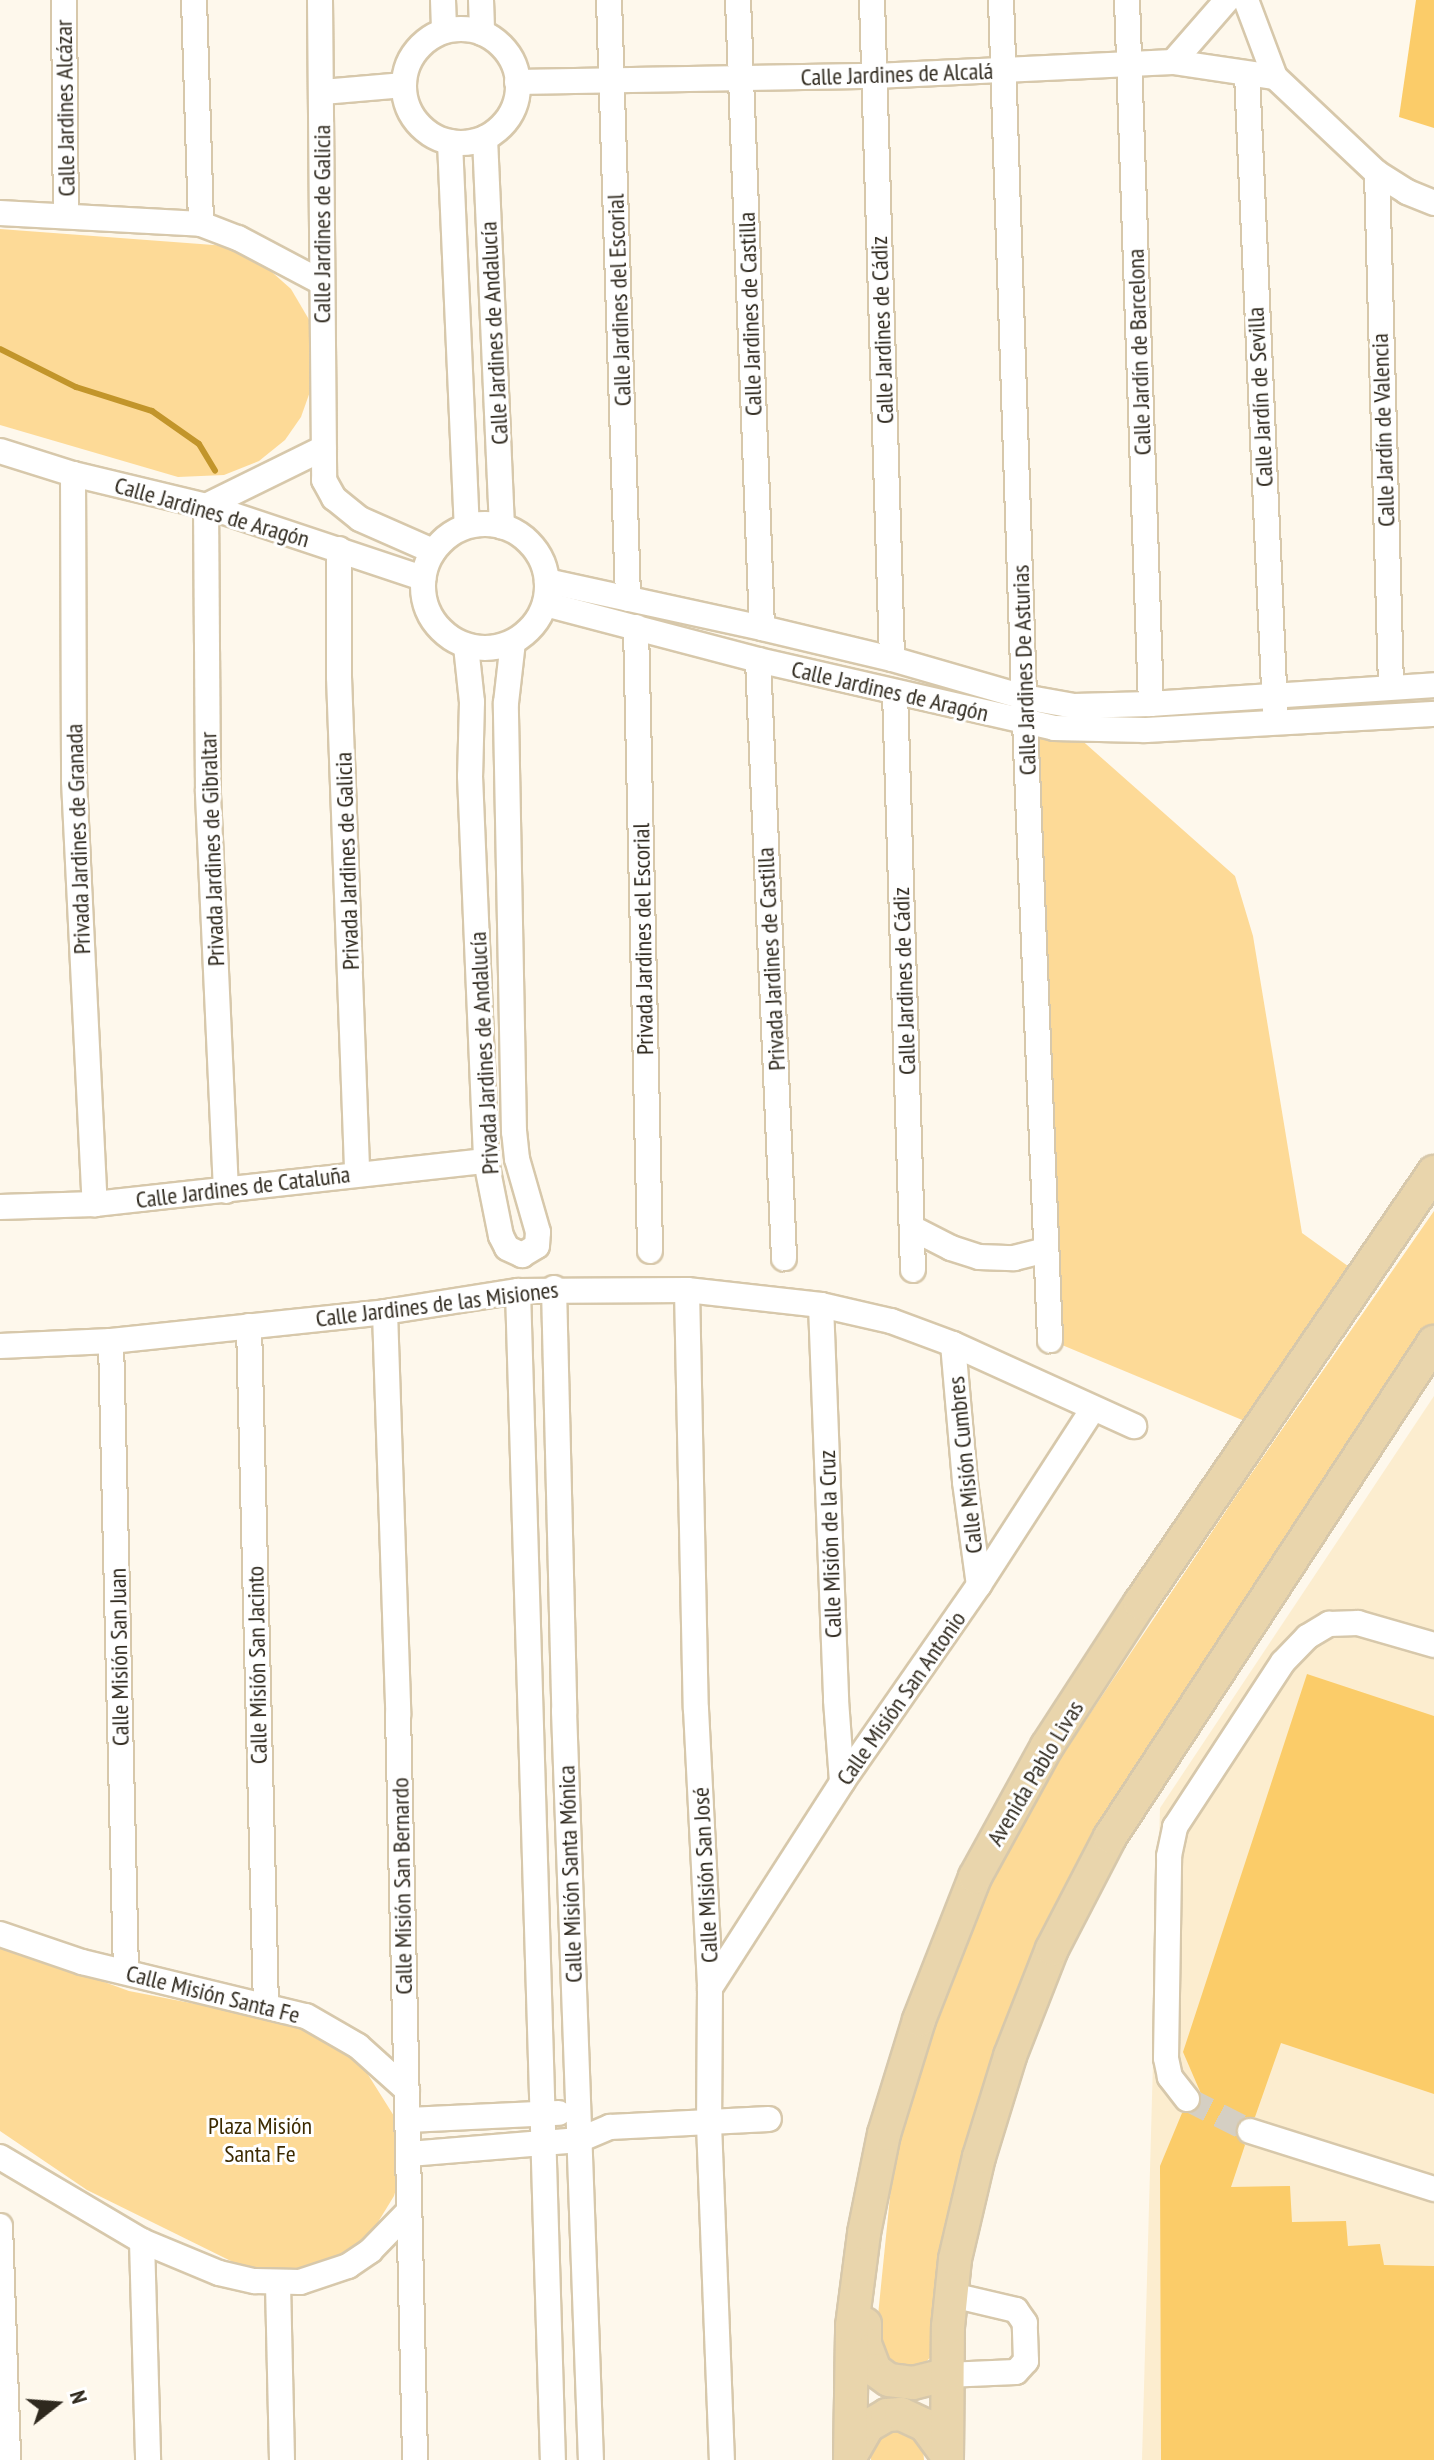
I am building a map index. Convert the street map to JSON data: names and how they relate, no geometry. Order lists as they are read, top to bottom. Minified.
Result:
{"streets":{"main road":["Avenida Pablo Livas"],"street":["Calle Jardines de Alcalá","Calle Jardines Alcázar","Calle Jardines de Galicia","Calle Jardines del Escorial","Calle Jardines de Castilla","Calle Jardines de Cádiz","Calle Jardines de Andalucía","Calle Jardín de Barcelona","Calle Jardín de Sevilla","Calle Jardín de Valencia","Calle Jardines de Aragón","Calle Jardines De Asturias","Privada Jardines de Granada","Privada Jardines de Gibraltar","Privada Jardines de Galicia","Privada Jardines del Escorial","Privada Jardines de Castilla","Privada Jardines de Andalucía","Calle Jardines de Cataluña","Calle Jardines de las Misiones","Calle Misión Cumbres","Calle Misión de la Cruz","Calle Misión San Juan","Calle Misión San Jacinto","Calle Misión San Antonio","Calle Misión Santa Mónica","Calle Misión San José","Calle Misión San Bernardo","Calle Misión Santa Fe"]},"crossings":[["Calle Jardines de Alcalá","Calle Jardines del Escorial"],["Calle Jardines de Alcalá","Calle Jardines de Castilla"],["Calle Jardines de Alcalá","Calle Jardines de Cádiz"],["Calle Jardines de Alcalá","Calle Jardines de Andalucía"],["Calle Jardines de Alcalá","Calle Jardín de Barcelona"],["Calle Jardines de Alcalá","Calle Jardín de Sevilla"],["Calle Jardines de Alcalá","Calle Jardines De Asturias"],["Calle Jardines de Galicia","Calle Jardines de Andalucía"],["Calle Jardines de Galicia","Calle Jardines de Aragón"],["Calle Jardines de Galicia","Privada Jardines de Andalucía"],["Calle Jardines del Escorial","Calle Jardines de Aragón"],["Calle Jardines de Castilla","Calle Jardines de Aragón"],["Calle Jardines de Cádiz","Calle Jardines de Aragón"],["Calle Jardines de Andalucía","Calle Jardines de Aragón"],["Calle Jardines de Andalucía","Privada Jardines de Andalucía"],["Calle Jardín de Barcelona","Calle Jardines de Aragón"],["Calle Jardín de Sevilla","Calle Jardines de Aragón"],["Calle Jardín de Valencia","Calle Jardines de Aragón"],["Calle Jardines de Aragón","Calle Jardines De Asturias"],["Calle Jardines de Aragón","Privada Jardines de Granada"],["Calle Jardines de Aragón","Privada Jardines de Gibraltar"],["Calle Jardines de Aragón","Privada Jardines de Galicia"],["Calle Jardines de Aragón","Privada Jardines del Escorial"],["Calle Jardines de Aragón","Privada Jardines de Castilla"],["Calle Jardines de Aragón","Privada Jardines de Andalucía"],["Privada Jardines de Granada","Calle Jardines de Cataluña"],["Privada Jardines de Gibraltar","Calle Jardines de Cataluña"],["Privada Jardines de Galicia","Calle Jardines de Cataluña"],["Privada Jardines de Andalucía","Calle Jardines de Cataluña"],["Calle Jardines de las Misiones","Calle Misión Cumbres"],["Calle Jardines de las Misiones","Calle Misión de la Cruz"],["Calle Jardines de las Misiones","Calle Misión San Juan"],["Calle Jardines de las Misiones","Calle Misión San Jacinto"],["Calle Jardines de las Misiones","Calle Misión San Antonio"],["Calle Jardines de las Misiones","Calle Misión Santa Mónica"],["Calle Jardines de las Misiones","Calle Misión San José"],["Calle Jardines de las Misiones","Calle Misión San Bernardo"],["Calle Misión Cumbres","Calle Misión San Antonio"],["Calle Misión de la Cruz","Calle Misión San Antonio"],["Calle Misión San Juan","Calle Misión Santa Fe"],["Calle Misión San Jacinto","Calle Misión Santa Fe"],["Calle Misión San Antonio","Calle Misión San José"],["Calle Misión San Bernardo","Calle Misión Santa Fe"]],"parks":["Plaza Misión Santa Fe"],"north":"right"}
